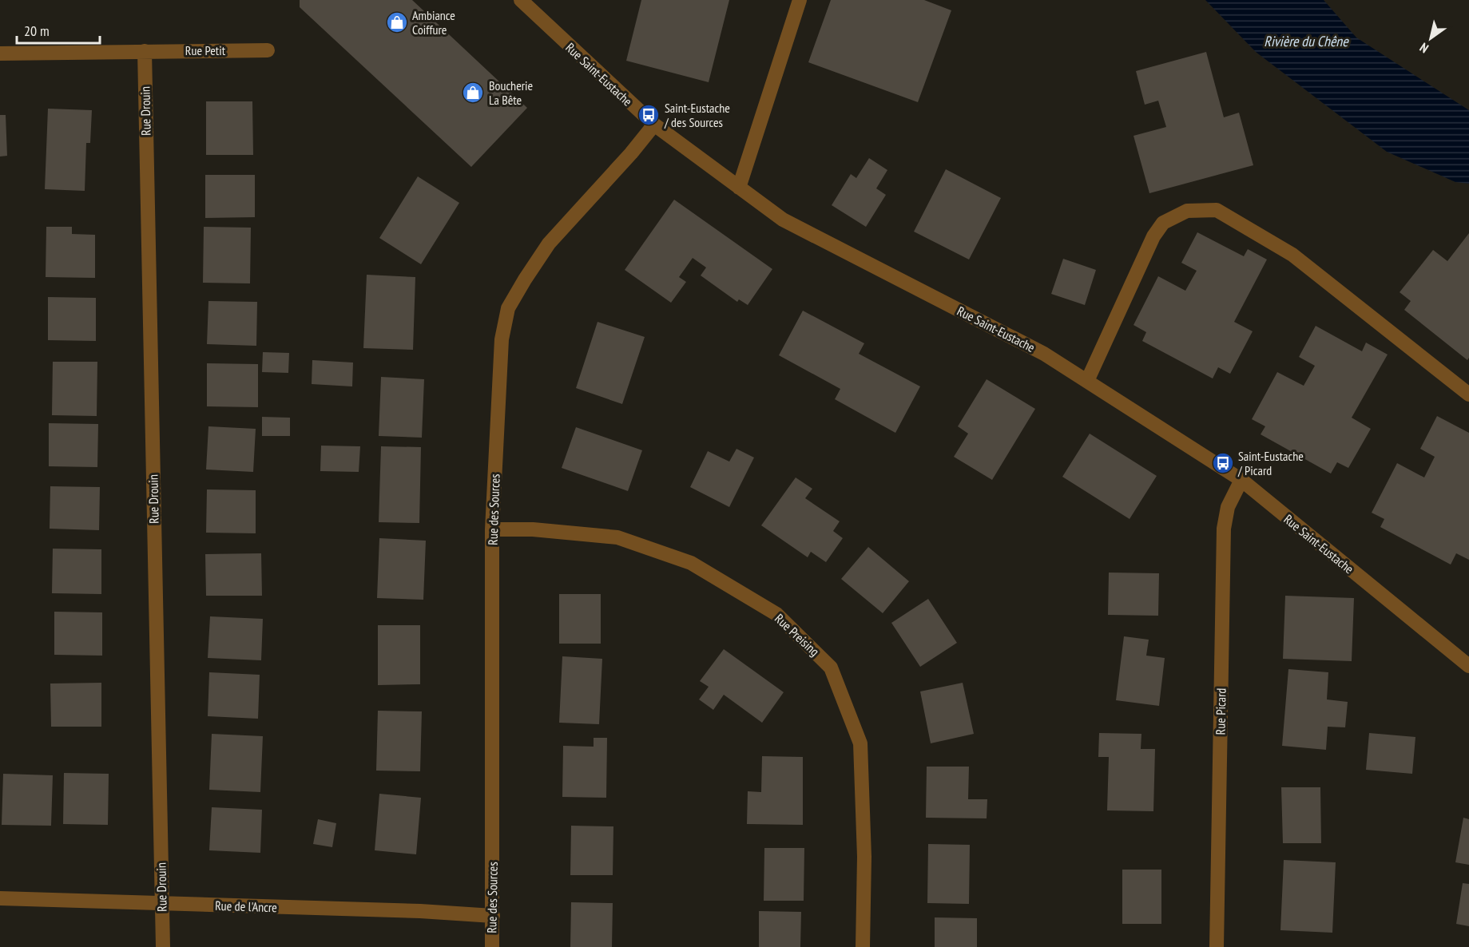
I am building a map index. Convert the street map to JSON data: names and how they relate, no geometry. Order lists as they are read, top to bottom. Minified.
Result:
{"streets":{"street":["Rue Petit","Rue Saint-Eustache","Rue Drouin","Rue des Sources","Rue Preising","Rue Picard","Rue de l'Ancre"]},"crossings":[["Rue Petit","Rue Drouin"],["Rue Saint-Eustache","Rue des Sources"],["Rue Saint-Eustache","Rue Picard"],["Rue Drouin","Rue de l'Ancre"],["Rue des Sources","Rue Preising"],["Rue des Sources","Rue de l'Ancre"]],"water":["Rivière du Chêne"],"places":{"shop":["Ambiance Coiffure","Boucherie La Bête"],"bus stop":["Saint-Eustache / des Sources","Saint-Eustache / Picard"]},"scale_bar":"20 m","north":"bottom left"}
